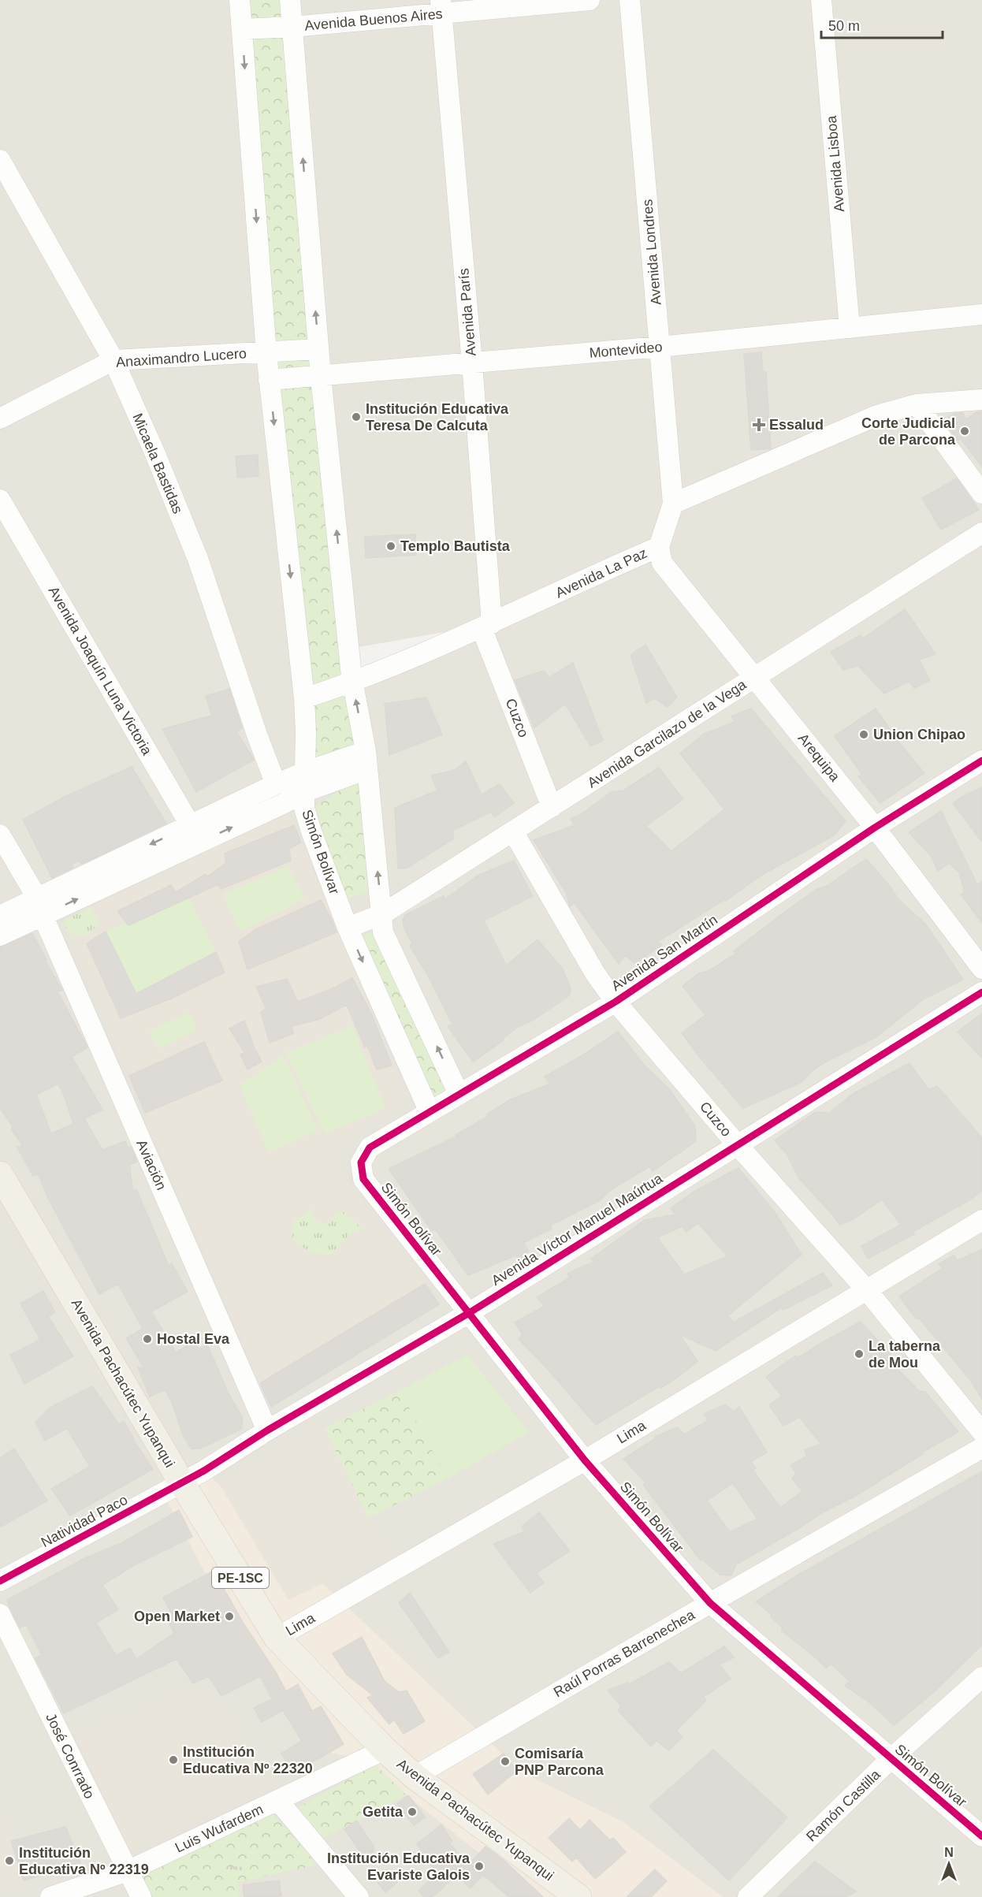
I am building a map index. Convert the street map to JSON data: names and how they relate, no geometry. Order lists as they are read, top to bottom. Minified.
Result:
{"streets":{"main road":["Avenida Pachacútec Yupanqui","PE-1SC"],"street":["Avenida Buenos Aires","Avenida Lisboa","Avenida Londres","Avenida París","Montevideo","Anaximandro Lucero","Micaela Bastidas","Avenida La Paz","Avenida Joaquín Luna Victoria","Cuzco","Avenida Garcilazo de la Vega","Arequipa","Simón Bolívar","Avenida San Martín","Aviación","Avenida Víctor Manuel Maúrtua","Lima","Natividad Paco","Raúl Porras Barrenechea","José Conrrado","Ramón Castilla","Luis Wufardem"]},"crossings":[["Avenida Buenos Aires","Avenida París"],["Avenida Buenos Aires","Simón Bolívar"],["Avenida Lisboa","Montevideo"],["Avenida Londres","Montevideo"],["Avenida Londres","Avenida La Paz"],["Avenida París","Montevideo"],["Avenida París","Avenida La Paz"],["Avenida París","Cuzco"],["Montevideo","Simón Bolívar"],["Anaximandro Lucero","Micaela Bastidas"],["Anaximandro Lucero","Simón Bolívar"],["Avenida La Paz","Cuzco"],["Avenida La Paz","Arequipa"],["Avenida La Paz","Simón Bolívar"],["Cuzco","Avenida Garcilazo de la Vega"],["Cuzco","Avenida San Martín"],["Cuzco","Avenida Víctor Manuel Maúrtua"],["Cuzco","Lima"],["Avenida Garcilazo de la Vega","Arequipa"],["Avenida Garcilazo de la Vega","Simón Bolívar"],["Arequipa","Avenida San Martín"],["Simón Bolívar","Avenida San Martín"],["Simón Bolívar","Avenida Víctor Manuel Maúrtua"],["Simón Bolívar","Lima"],["Simón Bolívar","Raúl Porras Barrenechea"],["Simón Bolívar","Ramón Castilla"],["Aviación","Avenida Víctor Manuel Maúrtua"],["Avenida Víctor Manuel Maúrtua","Avenida Pachacútec Yupanqui"],["Avenida Víctor Manuel Maúrtua","Natividad Paco"],["Avenida Pachacútec Yupanqui","Lima"],["Avenida Pachacútec Yupanqui","Natividad Paco"],["Avenida Pachacútec Yupanqui","Raúl Porras Barrenechea"],["Avenida Pachacútec Yupanqui","Luis Wufardem"],["José Conrrado","Luis Wufardem"]],"places":{"other":["Institución Educativa Teresa De Calcuta","Corte Judicial de Parcona","Templo Bautista","Union Chipao","Hostal Eva","La taberna de Mou","Open Market","Institución Educativa Nº 22320","Comisaría PNP Parcona","Getita","Institución Educativa Nº 22319","Institución Educativa Evariste Galois"],"health":["Essalud"]},"scale_bar":"50 m","north":"top"}
